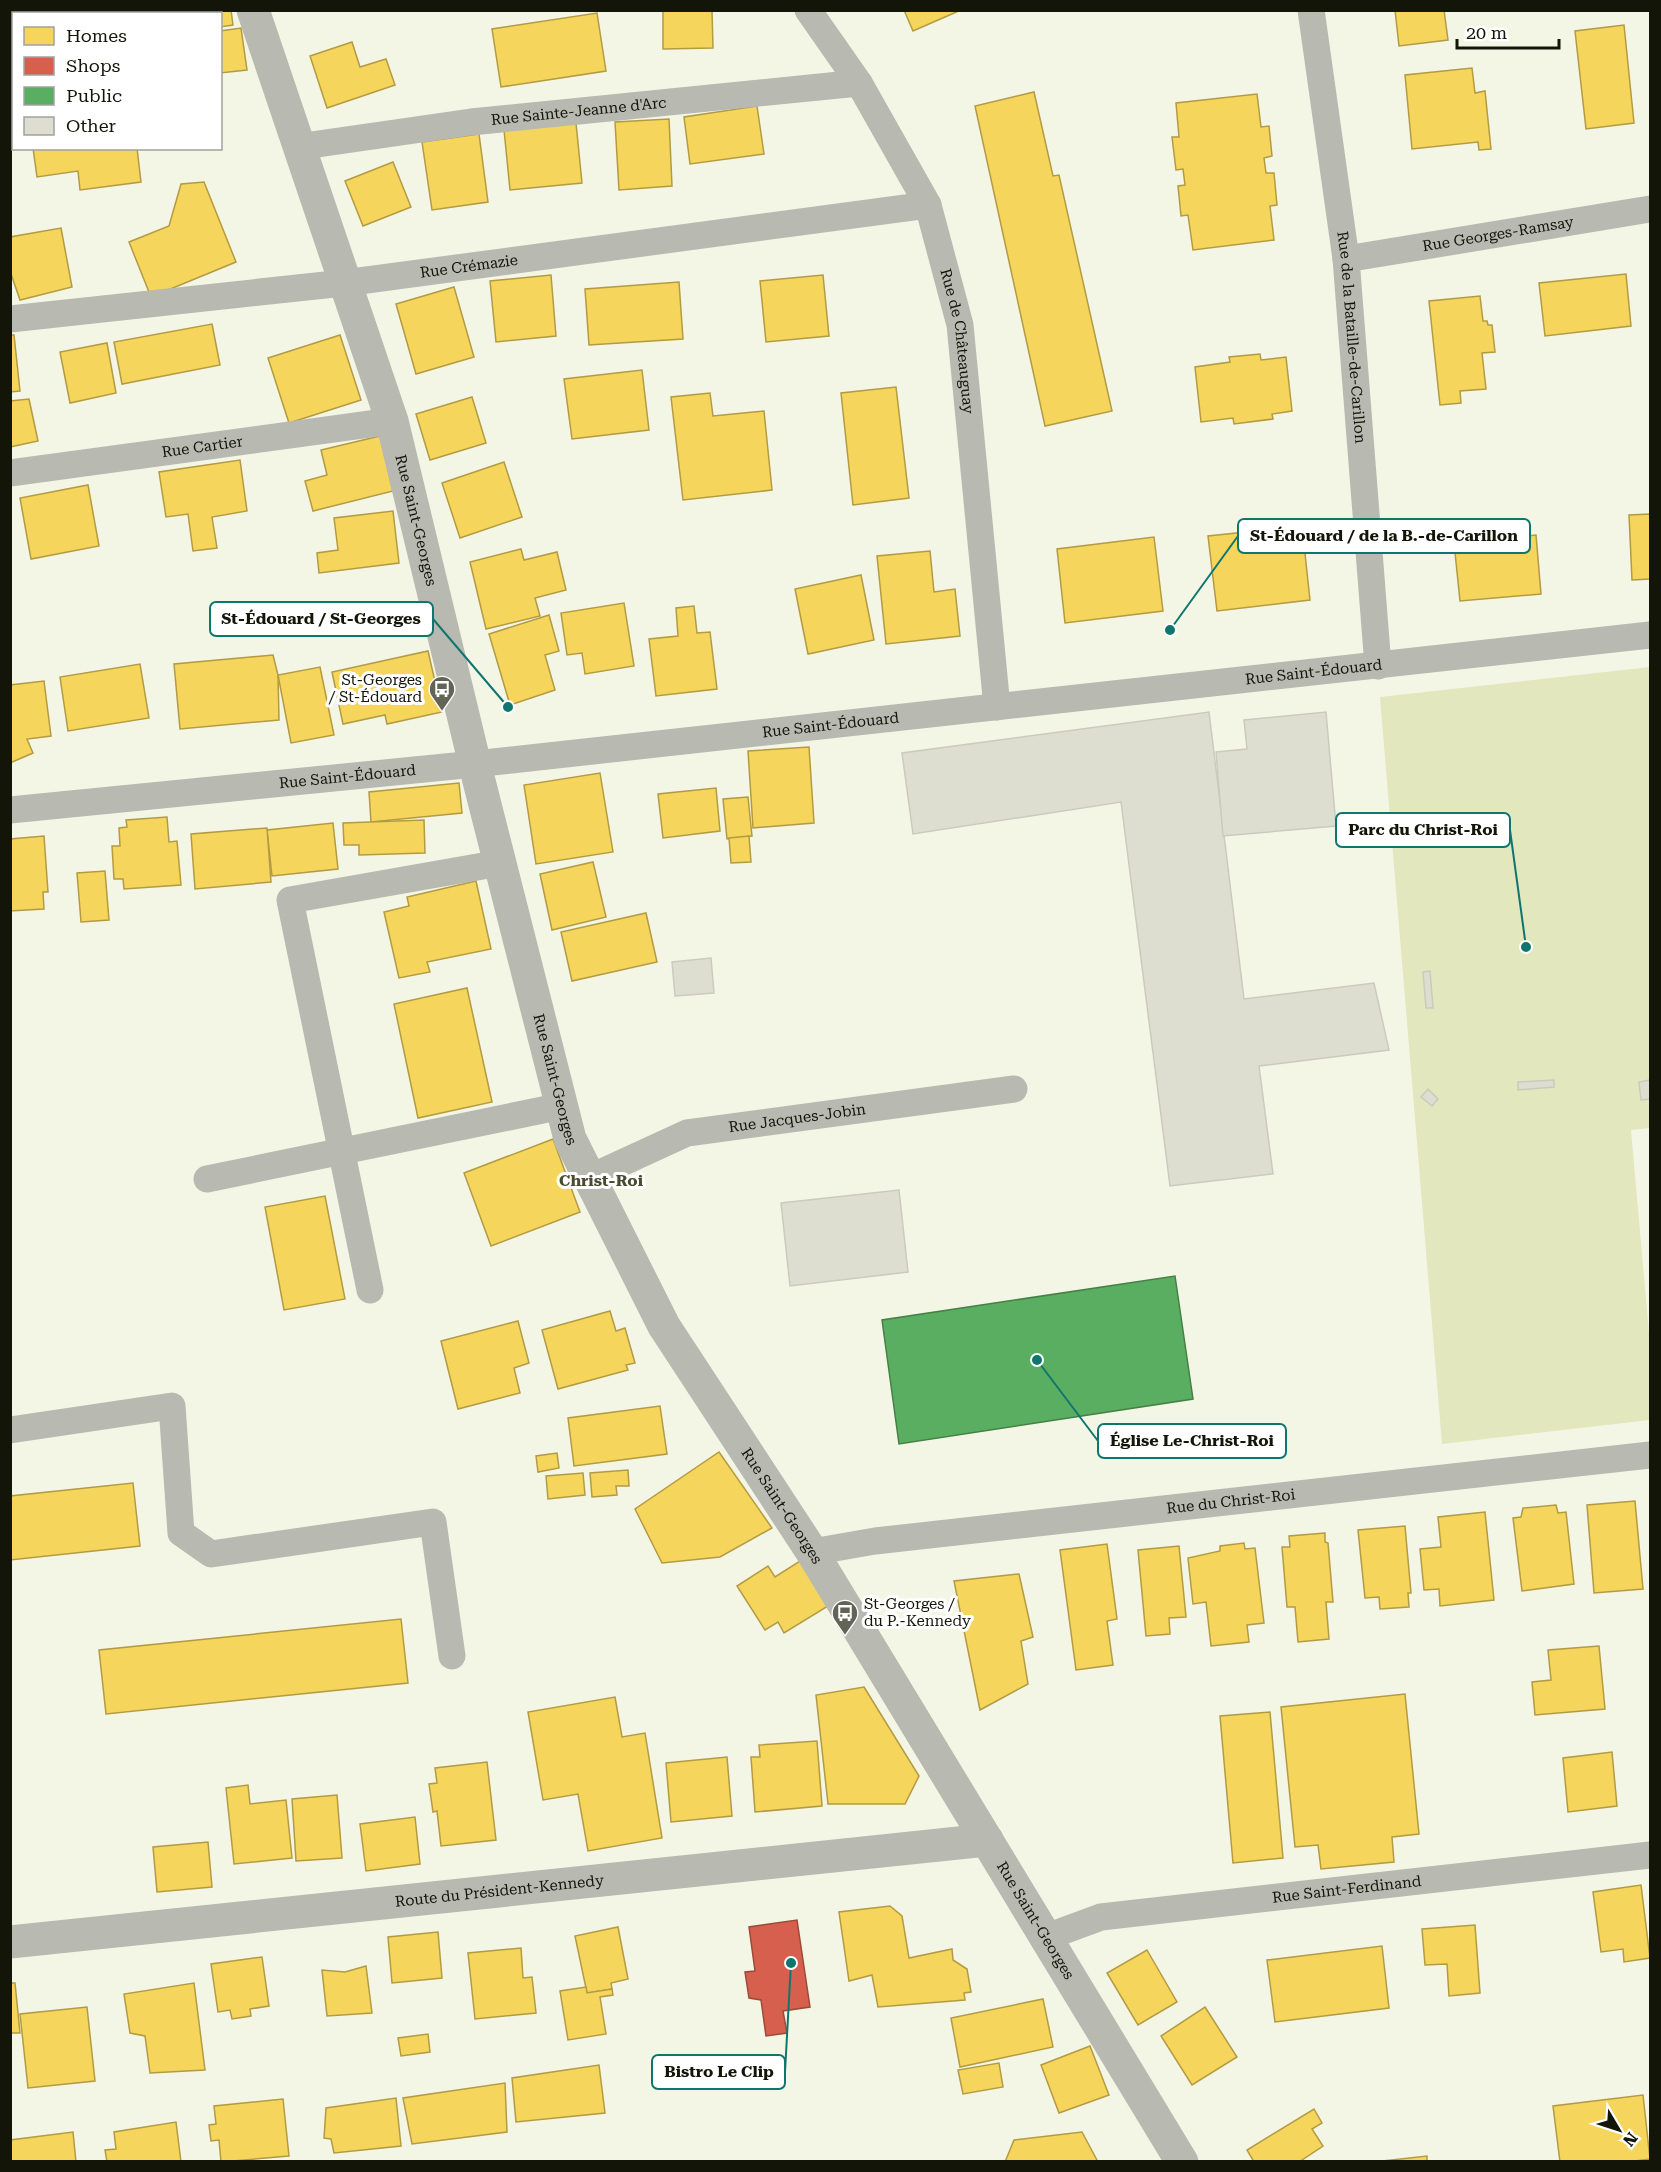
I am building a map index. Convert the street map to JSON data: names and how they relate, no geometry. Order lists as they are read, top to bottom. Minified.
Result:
{"streets":{"street":["Rue Sainte-Jeanne d'Arc","Rue Georges-Ramsay","Rue Crémazie","Rue de la Bataille-de-Carillon","Rue de Châteauguay","Rue Cartier","Rue Saint-Georges","Rue Saint-Édouard","Rue Jacques-Jobin","Rue du Christ-Roi","Rue Saint-Ferdinand","Route du Président-Kennedy"]},"crossings":[["Rue Sainte-Jeanne d'Arc","Rue de Châteauguay"],["Rue Sainte-Jeanne d'Arc","Rue Saint-Georges"],["Rue Georges-Ramsay","Rue de la Bataille-de-Carillon"],["Rue Crémazie","Rue de Châteauguay"],["Rue Crémazie","Rue Saint-Georges"],["Rue de la Bataille-de-Carillon","Rue Saint-Édouard"],["Rue de Châteauguay","Rue Saint-Édouard"],["Rue Cartier","Rue Saint-Georges"],["Rue Saint-Georges","Rue Saint-Édouard"],["Rue Saint-Georges","Rue Jacques-Jobin"],["Rue Saint-Georges","Rue du Christ-Roi"],["Rue Saint-Georges","Rue Saint-Ferdinand"],["Rue Saint-Georges","Route du Président-Kennedy"]],"districts":["Christ-Roi"],"places":{"other":["St-Édouard / de la B.-de-Carillon","St-Édouard / St-Georges","Parc du Christ-Roi","Église Le-Christ-Roi","Bistro Le Clip"],"bus stop":["St-Georges / St-Édouard","St-Georges / du P.-Kennedy"]},"legend":["Homes","Shops","Public","Other"],"scale_bar":"20 m","north":"bottom right"}
